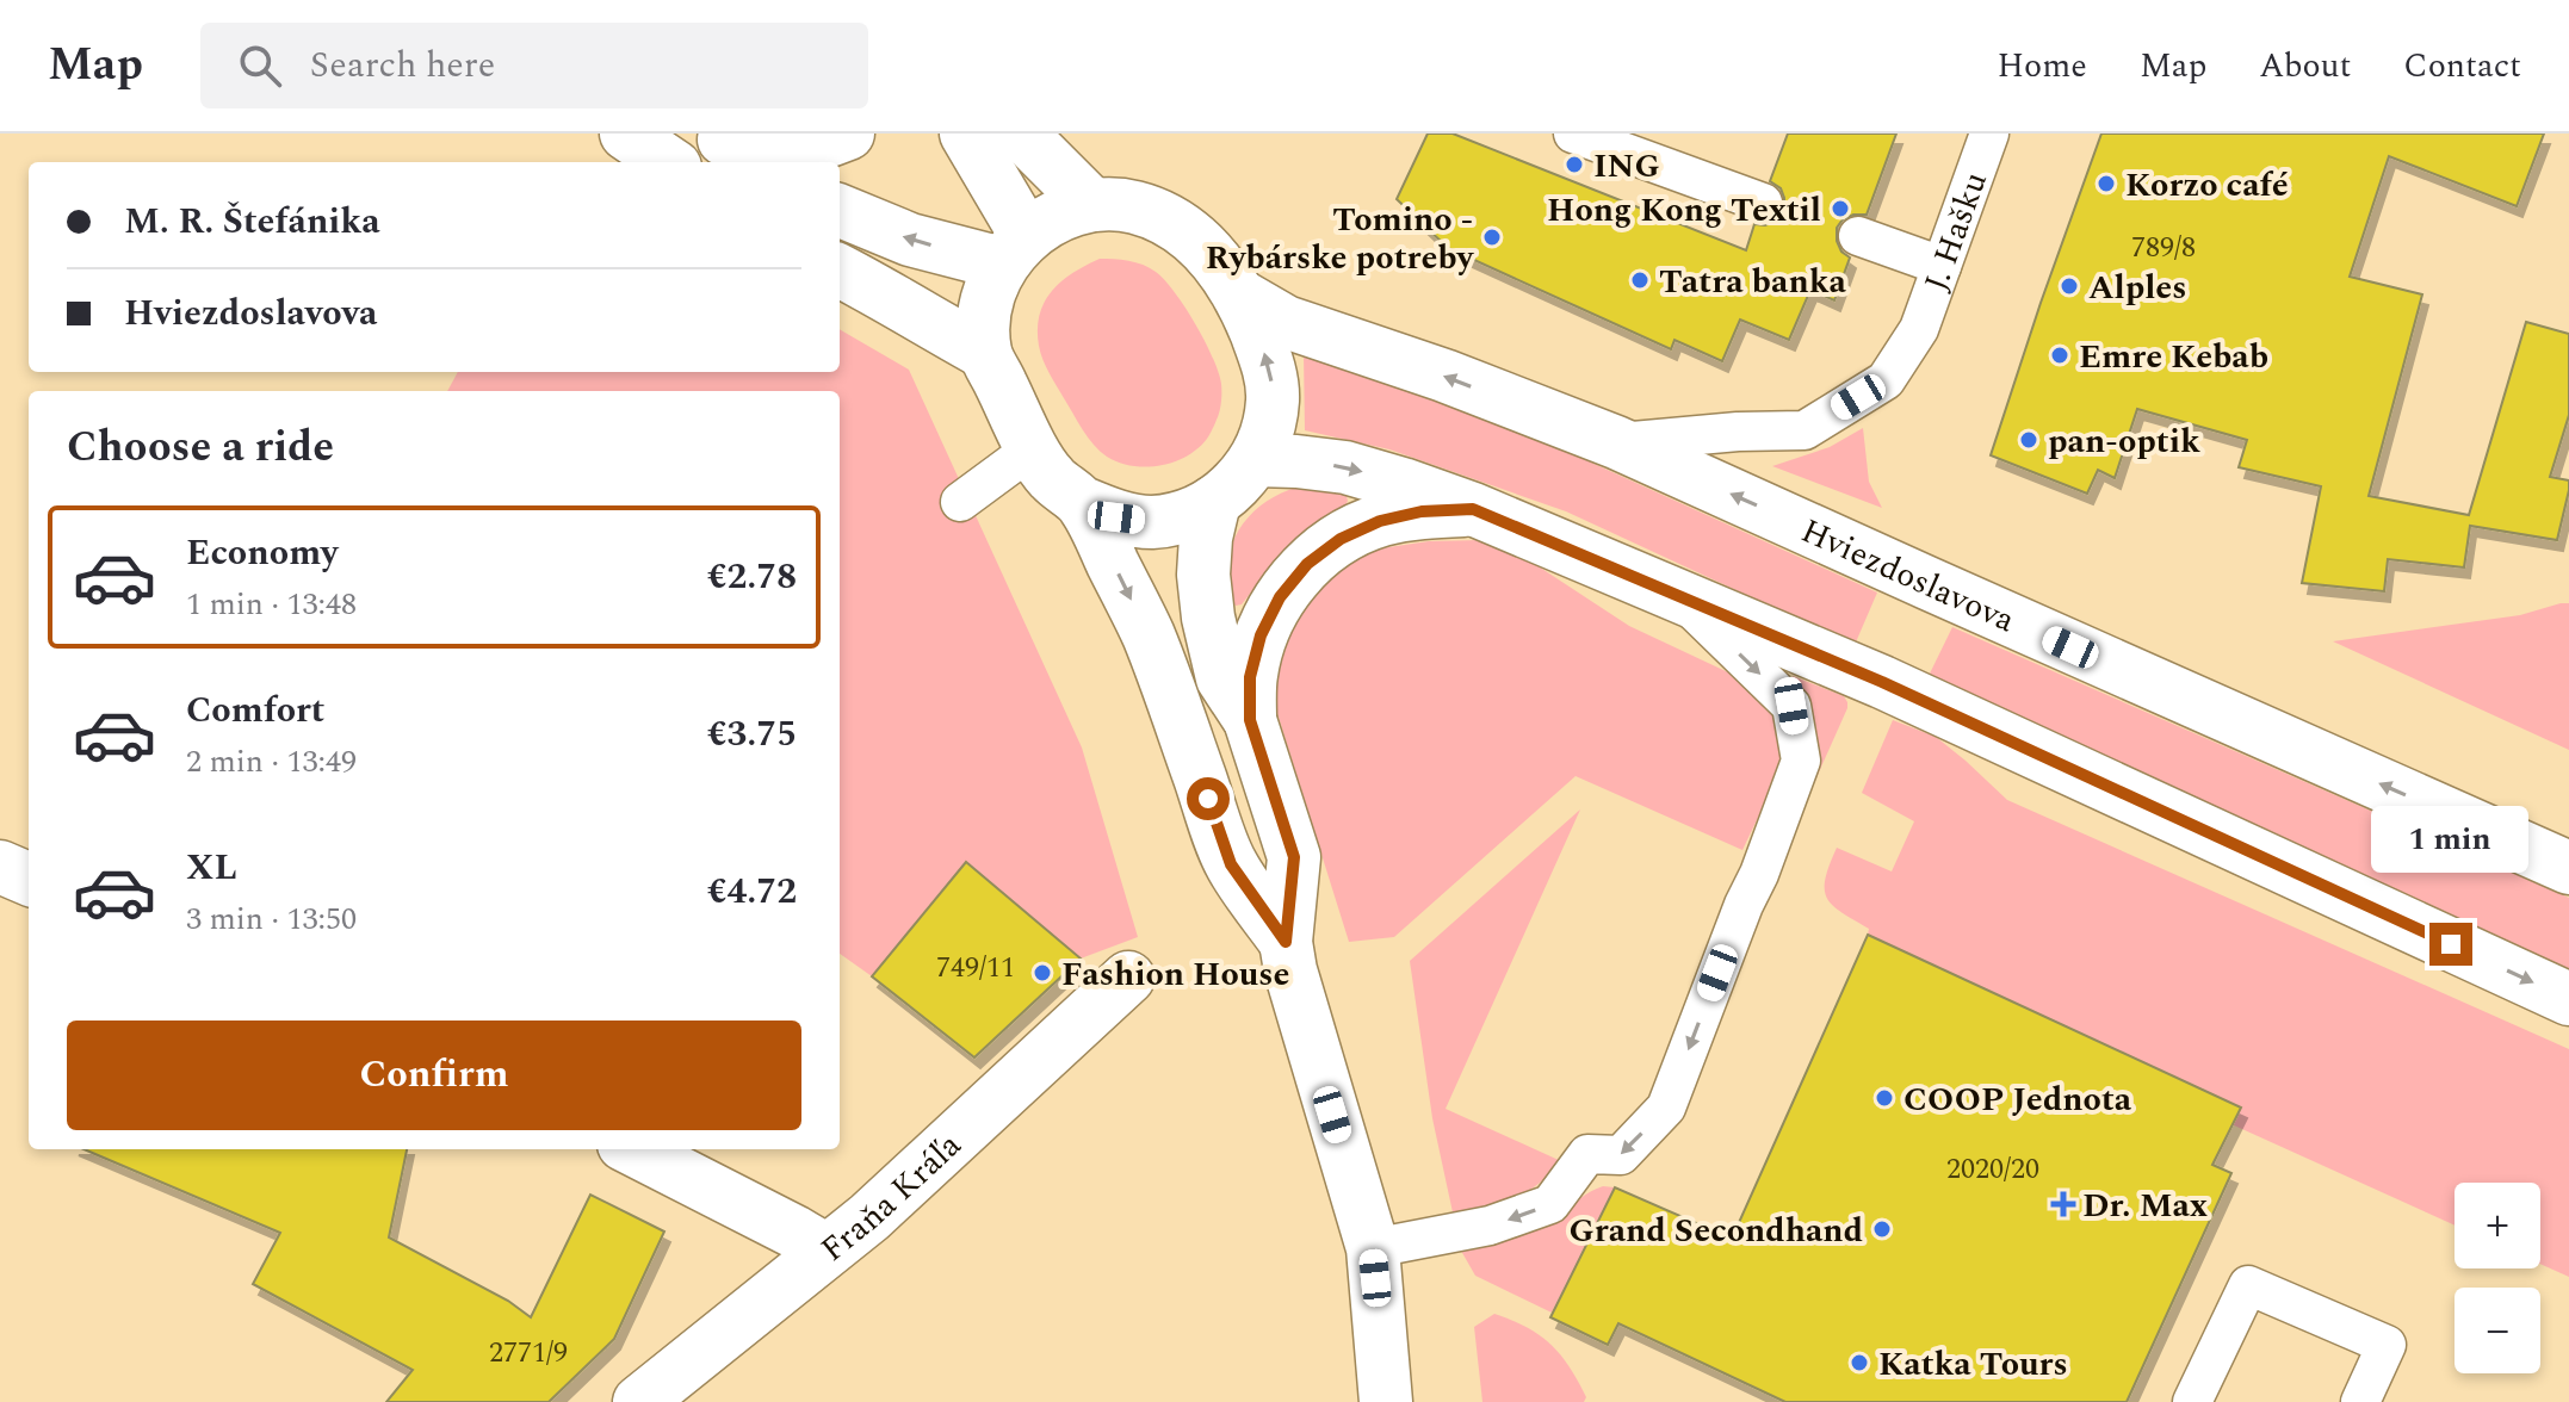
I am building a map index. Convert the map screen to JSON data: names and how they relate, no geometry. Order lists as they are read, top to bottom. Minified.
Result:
{"streets":{"street":["Hviezdoslavova","Fraňa Kráľa"],"lane":["J. Hašku"]},"crossings":[["J. Hašku","Hviezdoslavova"]],"places":{"other":["ING","Korzo café","Hong Kong Textil","Tomino - Rybárske potreby","Tatra banka","Alples","Emre Kebab","pan-optik","Fashion House","COOP Jednota","Grand Secondhand","Katka Tours"],"health":["Dr. Max"]},"house_numbers":["789/8","749/11","2020/20","2771/9"],"page":{"header":"Map","search":"Search here","nav":["Home","Map","About","Contact"],"banner":["M. R. Štefánika","Hviezdoslavova"],"heading":"Choose a ride","list":[{"name":"Economy","note":"1 min · 13:48","value":"€2.78"},{"name":"Comfort","note":"2 min · 13:49","value":"€3.75"},{"name":"XL","note":"3 min · 13:50","value":"€4.72"}],"bubble":"1 min","buttons":"Confirm","map_buttons":["+","−"]}}
